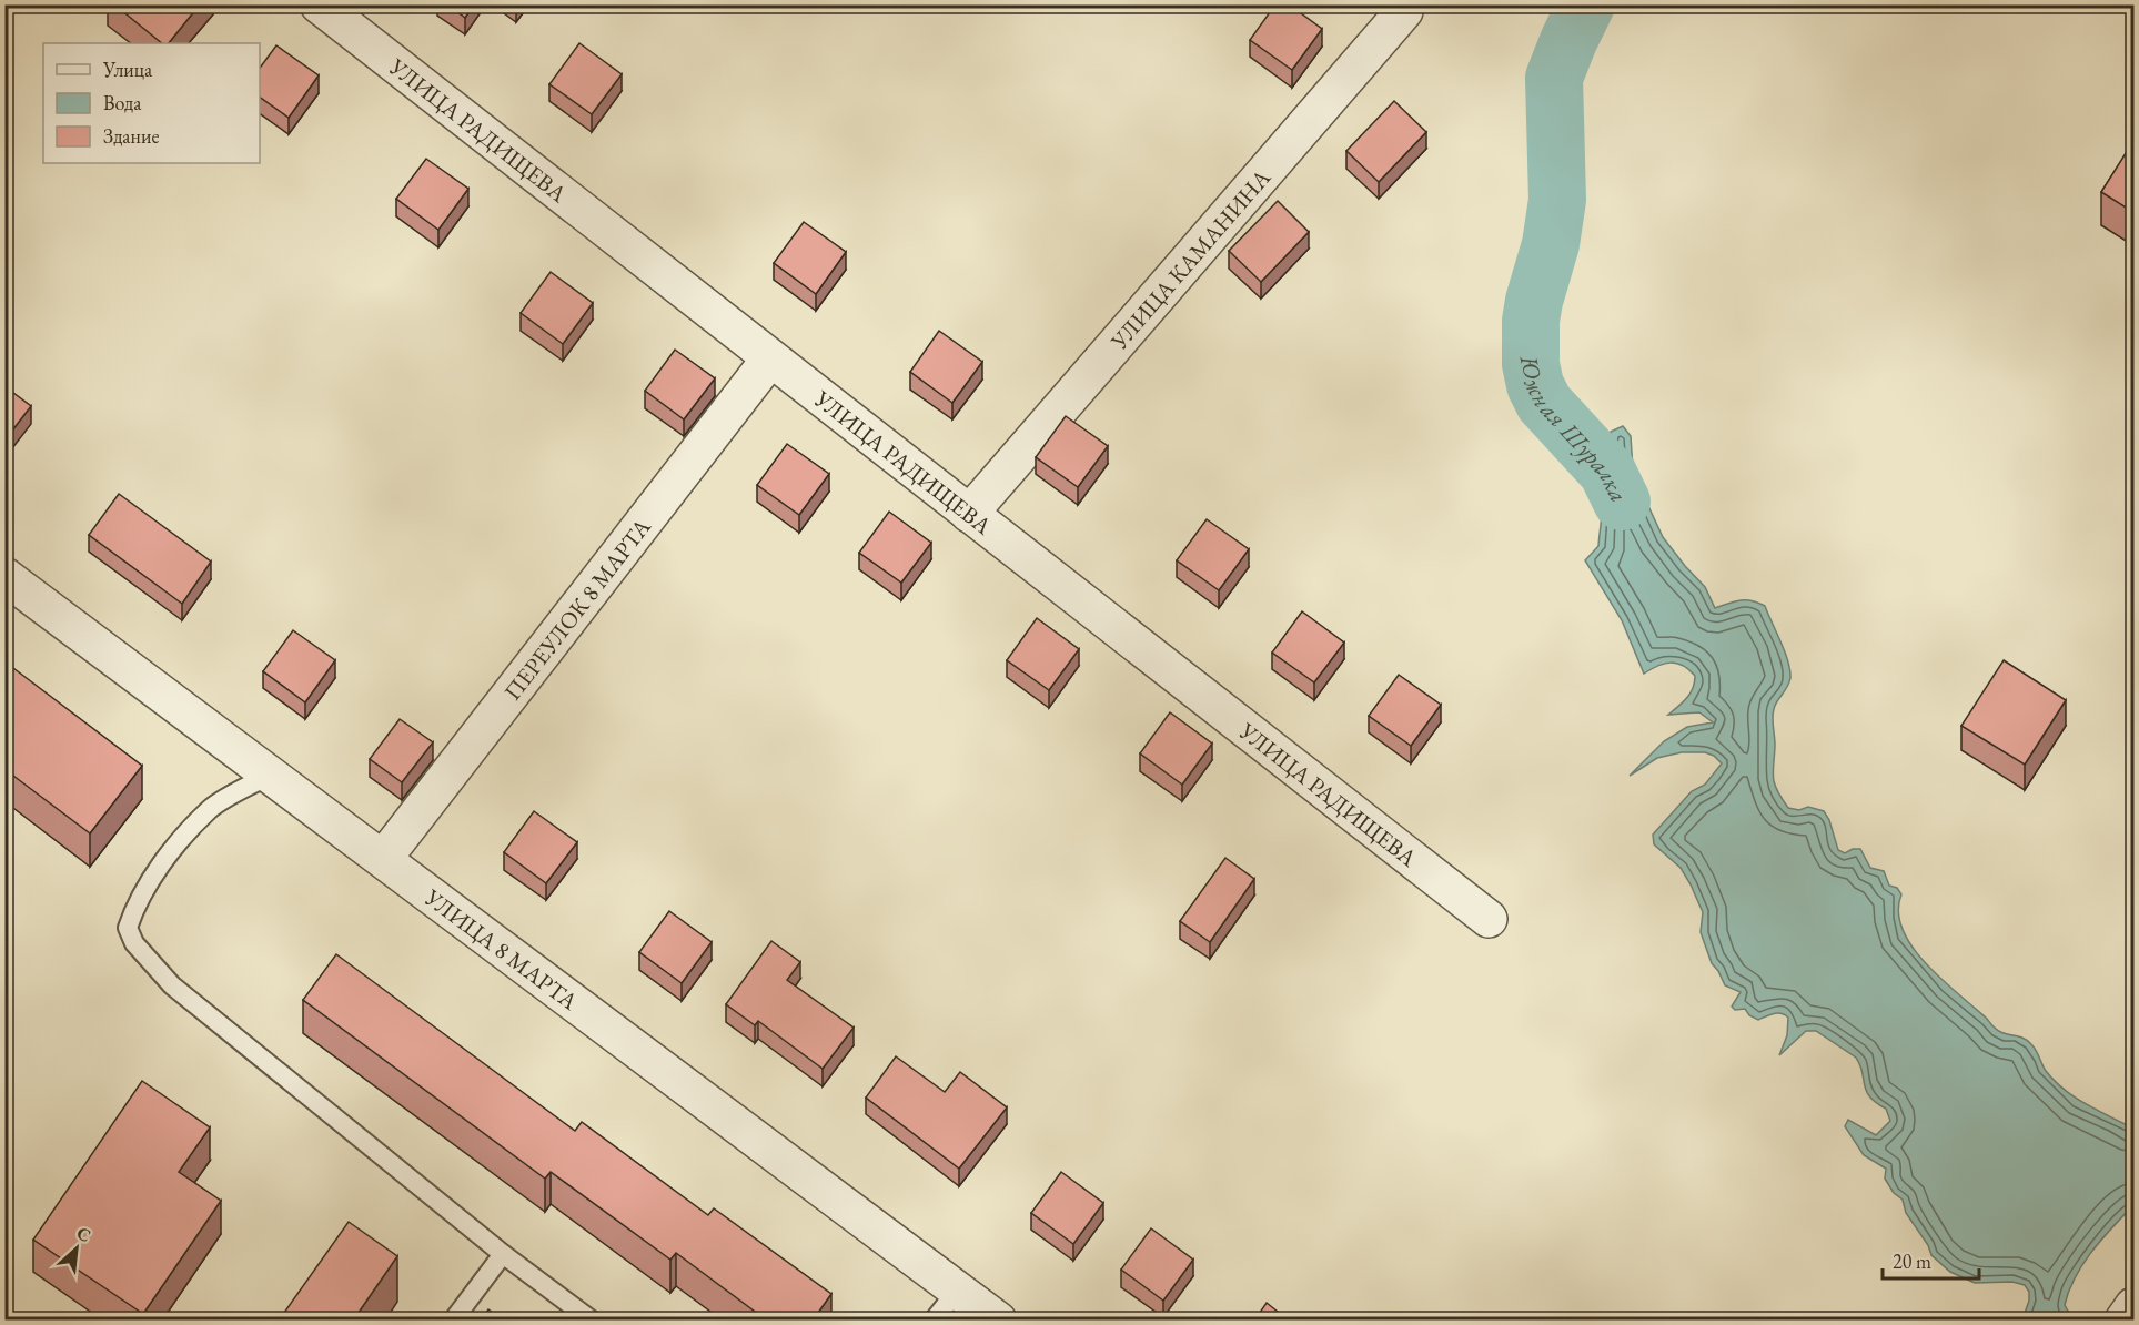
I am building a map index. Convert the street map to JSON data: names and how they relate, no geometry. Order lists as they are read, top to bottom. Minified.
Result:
{"streets":{"street":["УЛИЦА РАДИЩЕВА","УЛИЦА КАМАНИНА","ПЕРЕУЛОК 8 МАРТА","УЛИЦА 8 МАРТА"]},"crossings":[["УЛИЦА РАДИЩЕВА","УЛИЦА КАМАНИНА"],["УЛИЦА РАДИЩЕВА","ПЕРЕУЛОК 8 МАРТА"],["ПЕРЕУЛОК 8 МАРТА","УЛИЦА 8 МАРТА"]],"water":["Южная Шуралка"],"legend":["Улица","Вода","Здание"],"scale_bar":"20 m","north":"top right"}
